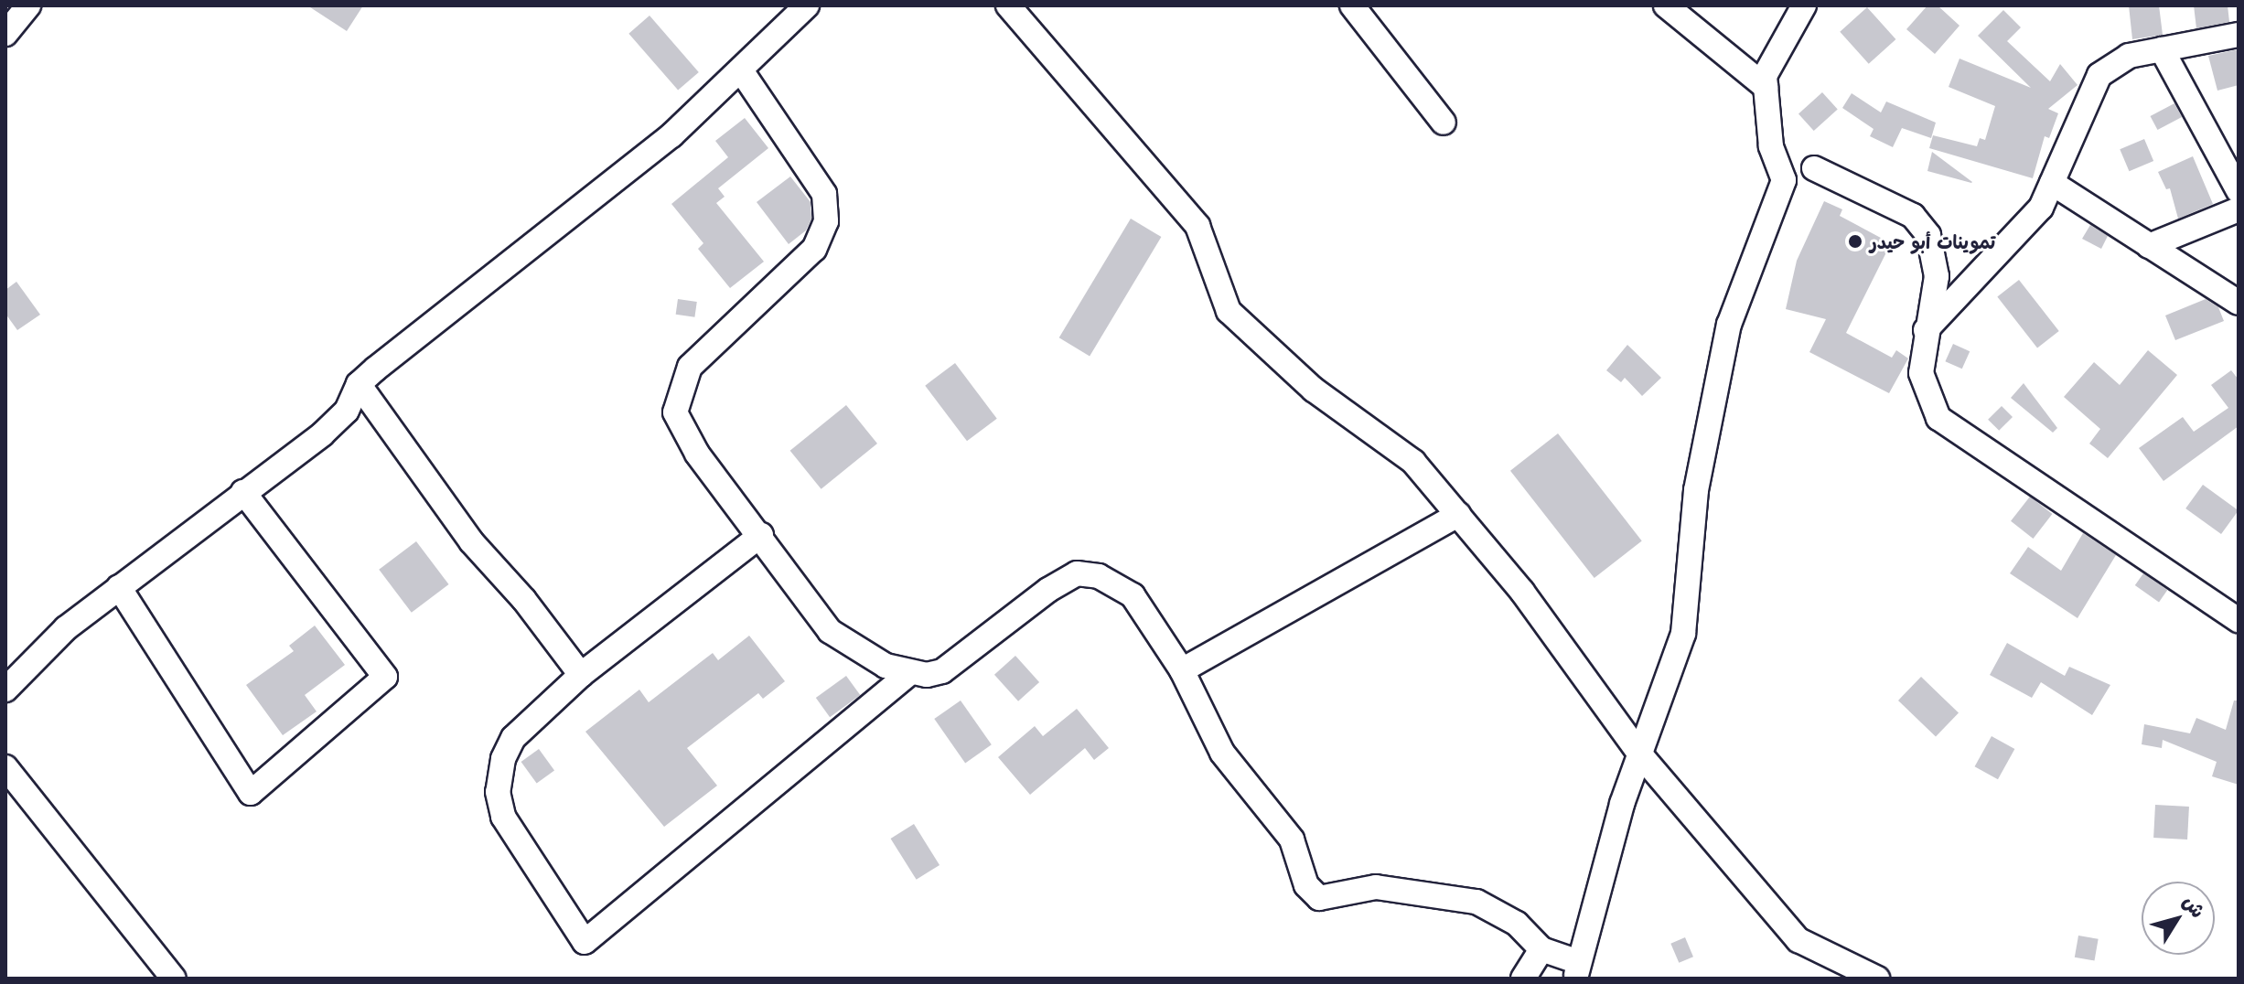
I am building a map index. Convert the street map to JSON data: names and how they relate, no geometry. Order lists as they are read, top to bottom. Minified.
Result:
{"places":["تموينات أبو حيدر"],"north":"top right"}
